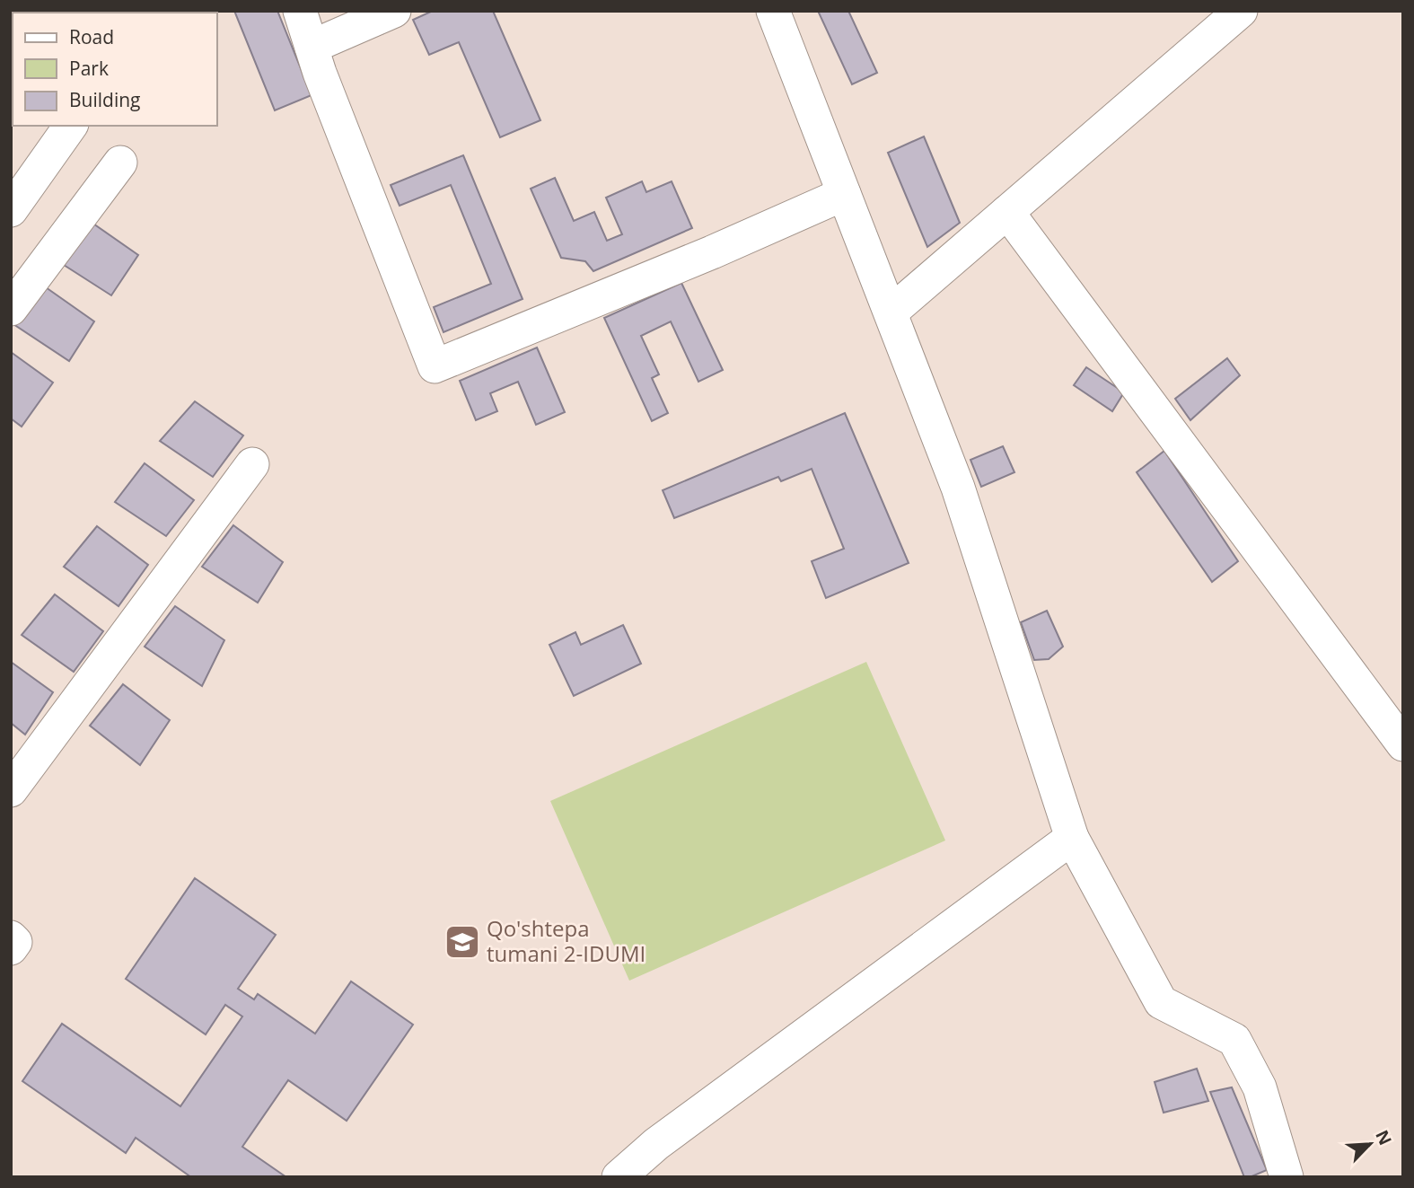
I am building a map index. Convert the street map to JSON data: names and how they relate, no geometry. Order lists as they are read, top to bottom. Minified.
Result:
{"places":{"school or university":["Qo'shtepa tumani 2-IDUMI"]},"legend":["Road","Park","Building"],"north":"top right"}
